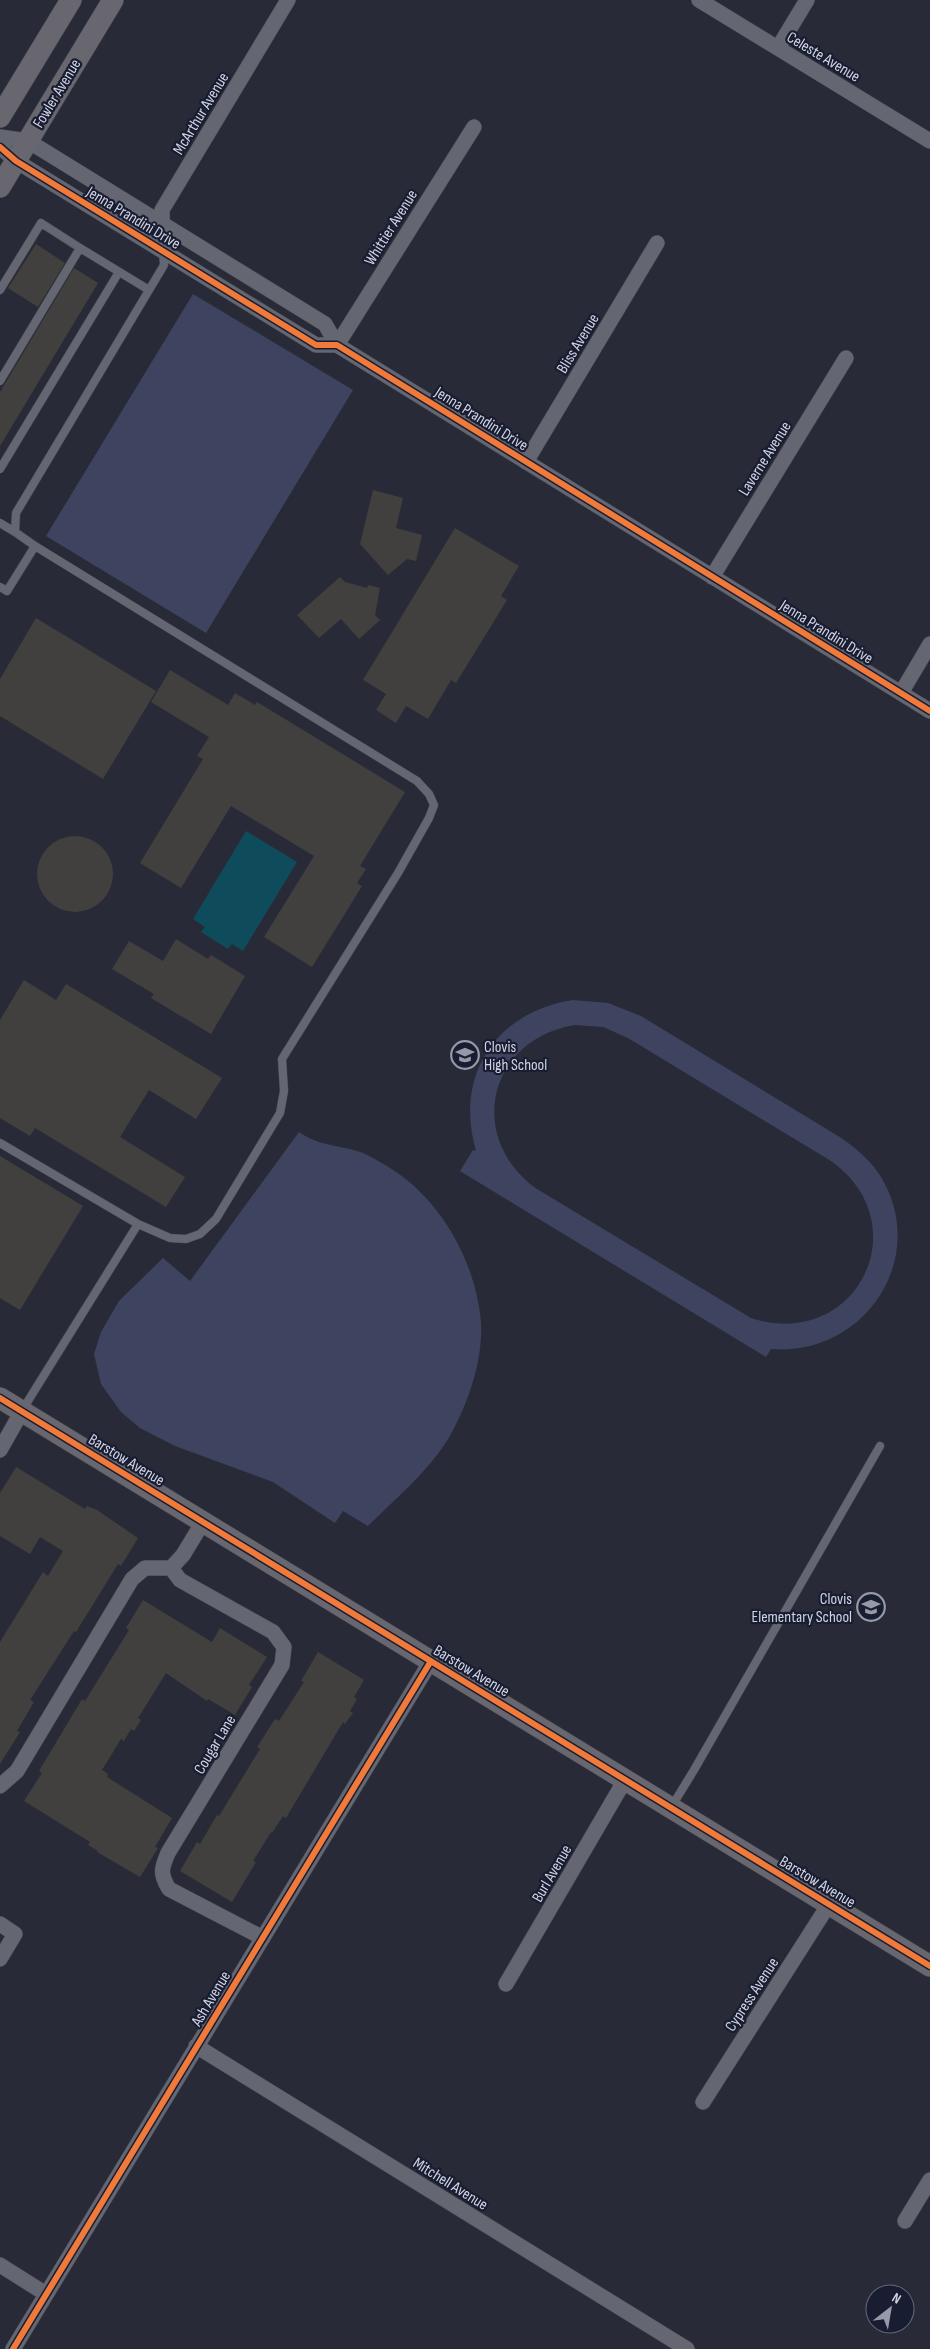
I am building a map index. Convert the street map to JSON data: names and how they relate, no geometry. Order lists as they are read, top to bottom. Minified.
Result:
{"streets":{"street":["Celeste Avenue","Fowler Avenue","McArthur Avenue","Jenna Prandini Drive","Whittier Avenue","Bliss Avenue","Laverne Avenue","Barstow Avenue","Cougar Lane","Burl Avenue","Cypress Avenue","Ash Avenue","Mitchell Avenue"]},"crossings":[["Fowler Avenue","Jenna Prandini Drive"],["McArthur Avenue","Jenna Prandini Drive"],["Jenna Prandini Drive","Whittier Avenue"],["Jenna Prandini Drive","Bliss Avenue"],["Jenna Prandini Drive","Laverne Avenue"],["Barstow Avenue","Burl Avenue"],["Barstow Avenue","Cypress Avenue"],["Barstow Avenue","Ash Avenue"],["Cougar Lane","Ash Avenue"],["Ash Avenue","Mitchell Avenue"]],"places":{"school or university":["Clovis High School","Clovis Elementary School"]},"north":"top right"}
